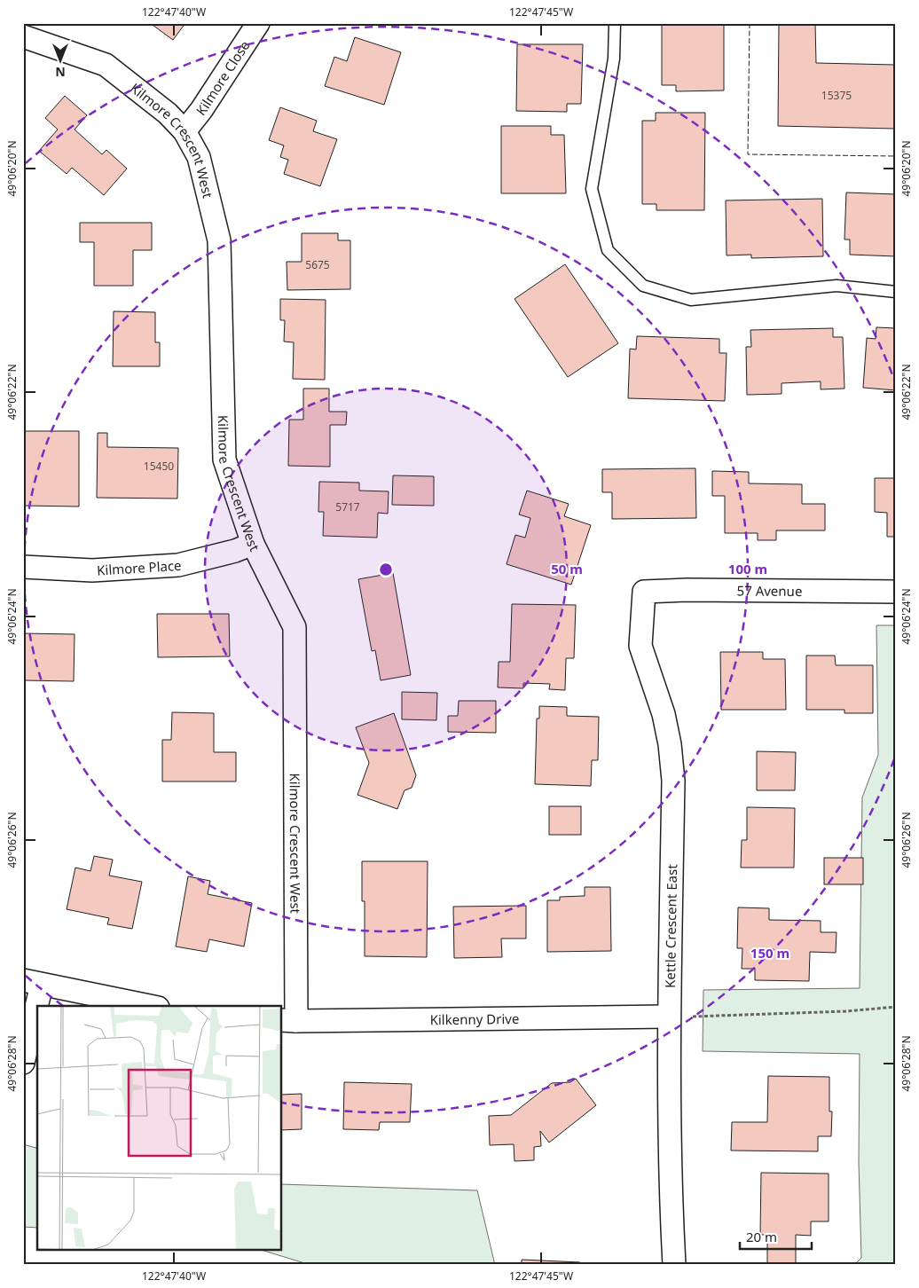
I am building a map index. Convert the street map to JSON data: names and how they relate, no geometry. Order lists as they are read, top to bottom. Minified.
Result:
{"streets":{"street":["Kilmore Close","Kilmore Crescent West","Kilmore Place","57 Avenue","Kettle Crescent East","Kilkenny Drive"]},"crossings":[["Kilmore Close","Kilmore Crescent West"],["Kilmore Crescent West","Kilmore Place"],["Kilmore Crescent West","Kilkenny Drive"],["57 Avenue","Kettle Crescent East"],["Kettle Crescent East","Kilkenny Drive"]],"house_numbers":["15375","5675","15450","5717"],"scale_bar":"20 m","north":"bottom","coordinates":["122°47'40\"W","122°47'45\"W","49°06'20\"N","49°06'22\"N","49°06'24\"N","49°06'26\"N","49°06'28\"N"],"rings":["50 m","100 m","150 m"]}
